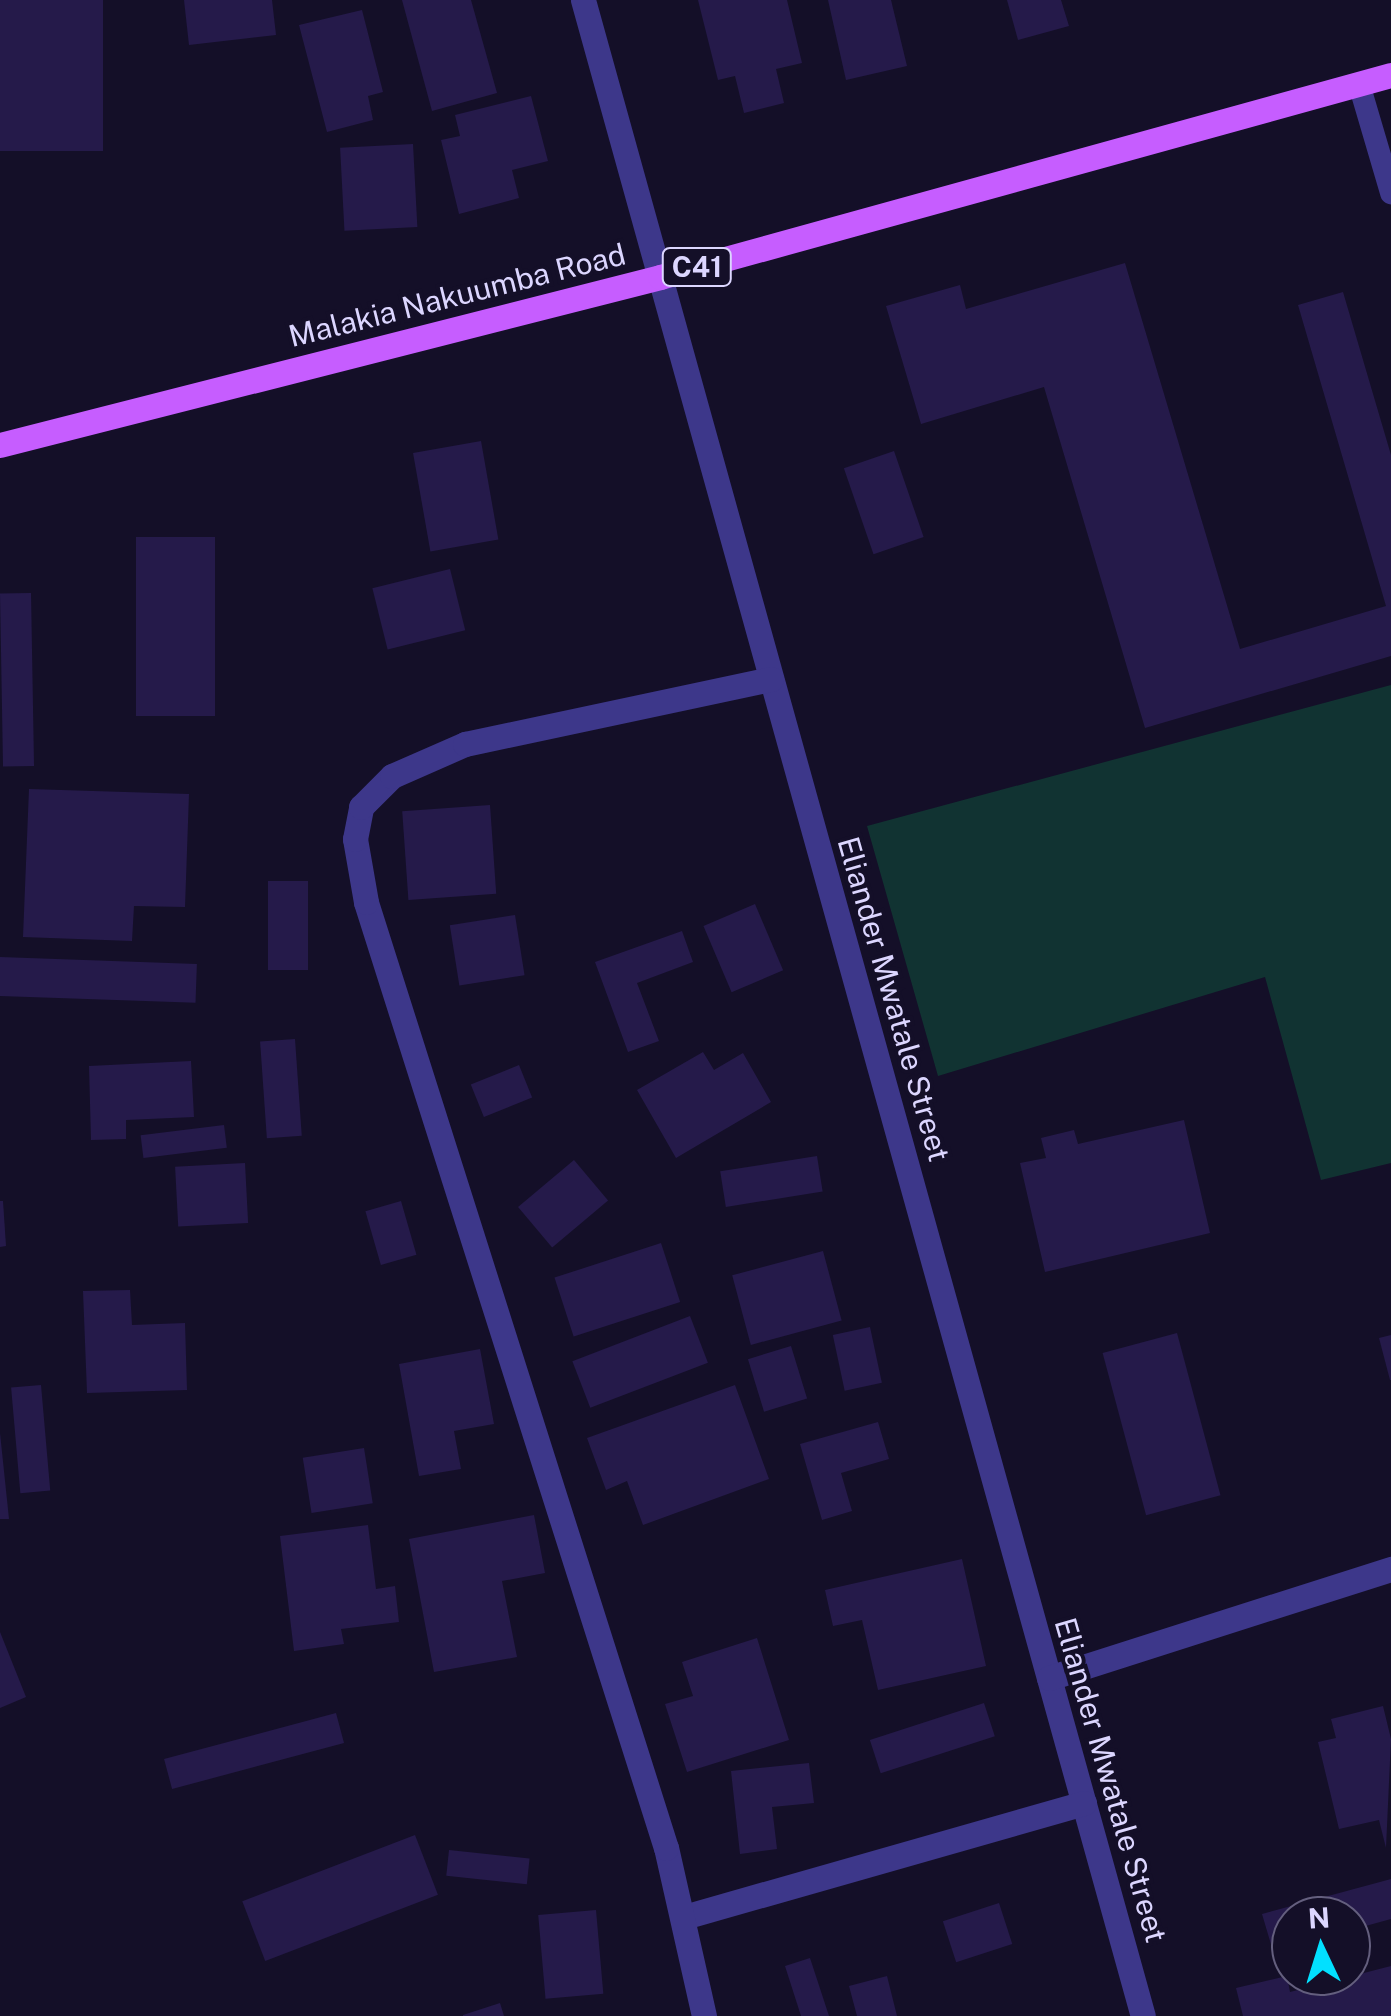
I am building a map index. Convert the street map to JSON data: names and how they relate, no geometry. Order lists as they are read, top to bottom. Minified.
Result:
{"streets":{"main road":["C41","Malakia Nakuumba Road"],"street":["Eliander Mwatale Street"]},"crossings":[["Malakia Nakuumba Road","Eliander Mwatale Street"]],"north":"top"}
